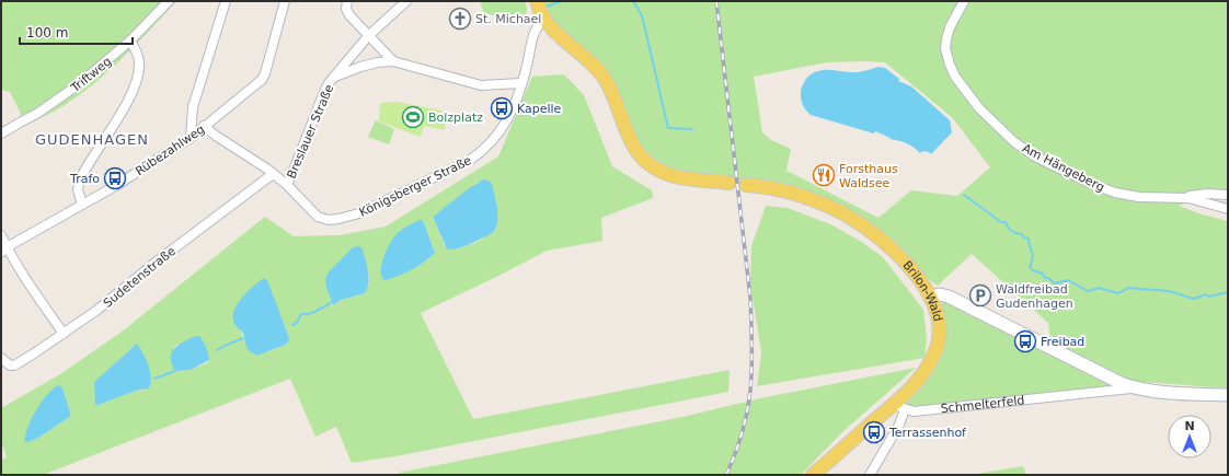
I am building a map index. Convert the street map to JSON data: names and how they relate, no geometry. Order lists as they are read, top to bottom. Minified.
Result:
{"streets":{"main road":["Brilon-Wald","Schmelterfeld"],"street":["Triftweg","Breslauer Straße","Rübezahlweg","Am Hängeberg","Königsberger Straße","Sudetenstraße"]},"crossings":[["Breslauer Straße","Königsberger Straße"],["Rübezahlweg","Königsberger Straße"],["Königsberger Straße","Sudetenstraße"],["Brilon-Wald","Schmelterfeld"]],"districts":["GUDENHAGEN"],"places":{"church":["St. Michael"],"bus stop":["Kapelle","Trafo","Freibad","Terrassenhof"],"sports":["Bolzplatz"],"restaurant":["Forsthaus Waldsee"],"parking":["Waldfreibad Gudenhagen"]},"scale_bar":"100 m","north":"top"}
